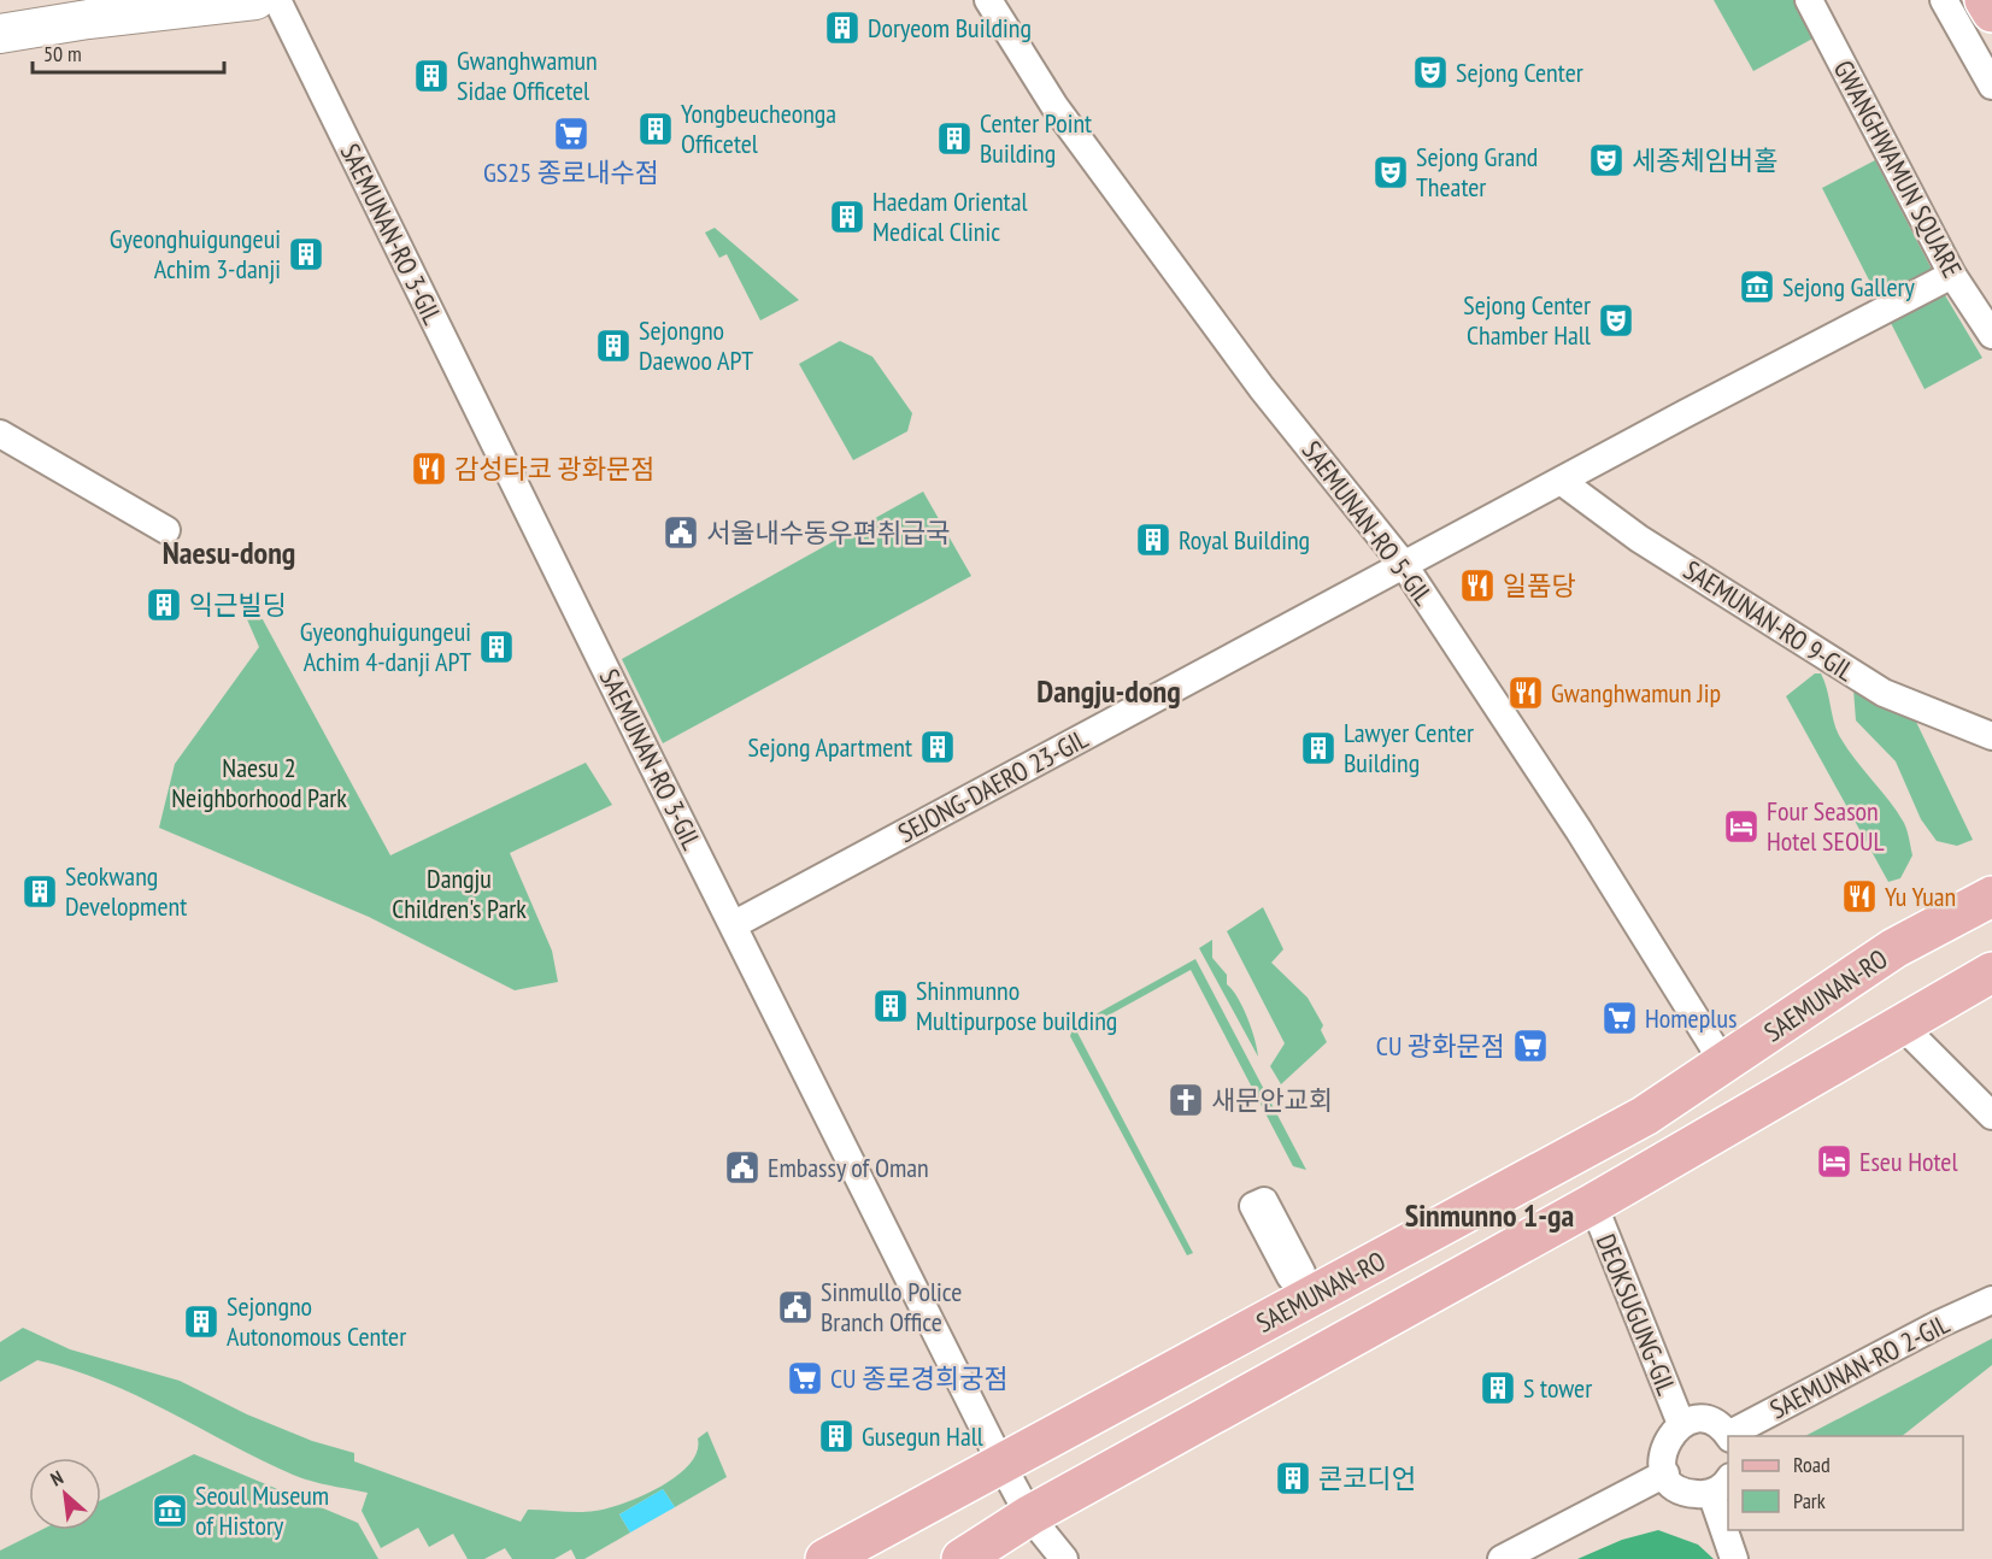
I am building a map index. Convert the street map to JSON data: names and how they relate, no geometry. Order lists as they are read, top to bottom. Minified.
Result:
{"streets":{"main road":["SAEMUNAN-RO"],"street":["GWANGHWAMUN SQUARE","SAEMUNAN-RO 3-GIL","SAEMUNAN-RO 5-GIL","SAEMUNAN-RO 9-GIL","SEJONG-DAERO 23-GIL","DEOKSUGUNG-GIL","SAEMUNAN-RO 2-GIL"]},"crossings":[["GWANGHWAMUN SQUARE","SEJONG-DAERO 23-GIL"],["SAEMUNAN-RO 3-GIL","SEJONG-DAERO 23-GIL"],["SAEMUNAN-RO 3-GIL","SAEMUNAN-RO"],["SAEMUNAN-RO 5-GIL","SEJONG-DAERO 23-GIL"],["SAEMUNAN-RO 5-GIL","SAEMUNAN-RO"],["SAEMUNAN-RO 9-GIL","SEJONG-DAERO 23-GIL"],["SAEMUNAN-RO","DEOKSUGUNG-GIL"]],"districts":["Naesu-dong","Dangju-dong","Sinmunno 1-ga"],"parks":["Naesu 2 Neighborhood Park","Dangju Children's Park"],"places":{"building":["Doryeom Building","Gwanghwamun Sidae Officetel","Yongbeucheonga Officetel","Center Point Building","Haedam Oriental Medical Clinic","Gyeonghuigungeui Achim 3-danji","Sejongno Daewoo APT","Royal Building","익근빌딩","Gyeonghuigungeui Achim 4-danji APT","Sejong Apartment","Lawyer Center Building","Seokwang Development","Shinmunno Multipurpose building","Sejongno Autonomous Center","S tower","Gusegun Hall","콘코디언"],"theatre":["Sejong Center","세종체임버홀","Sejong Grand Theater","Sejong Center Chamber Hall"],"supermarket":["GS25 종로내수점","Homeplus","CU 광화문점","CU 종로경희궁점"],"museum":["Sejong Gallery","Seoul Museum of History"],"restaurant":["감성타코 광화문점","일품당","Gwanghwamun Jip","Yu Yuan"],"public building":["서울내수동우편취급국","Embassy of Oman","Sinmullo Police Branch Office"],"hotel":["Four Season Hotel SEOUL","Eseu Hotel"],"church":["새문안교회"]},"legend":["Road","Park"],"scale_bar":"50 m","north":"top left"}
